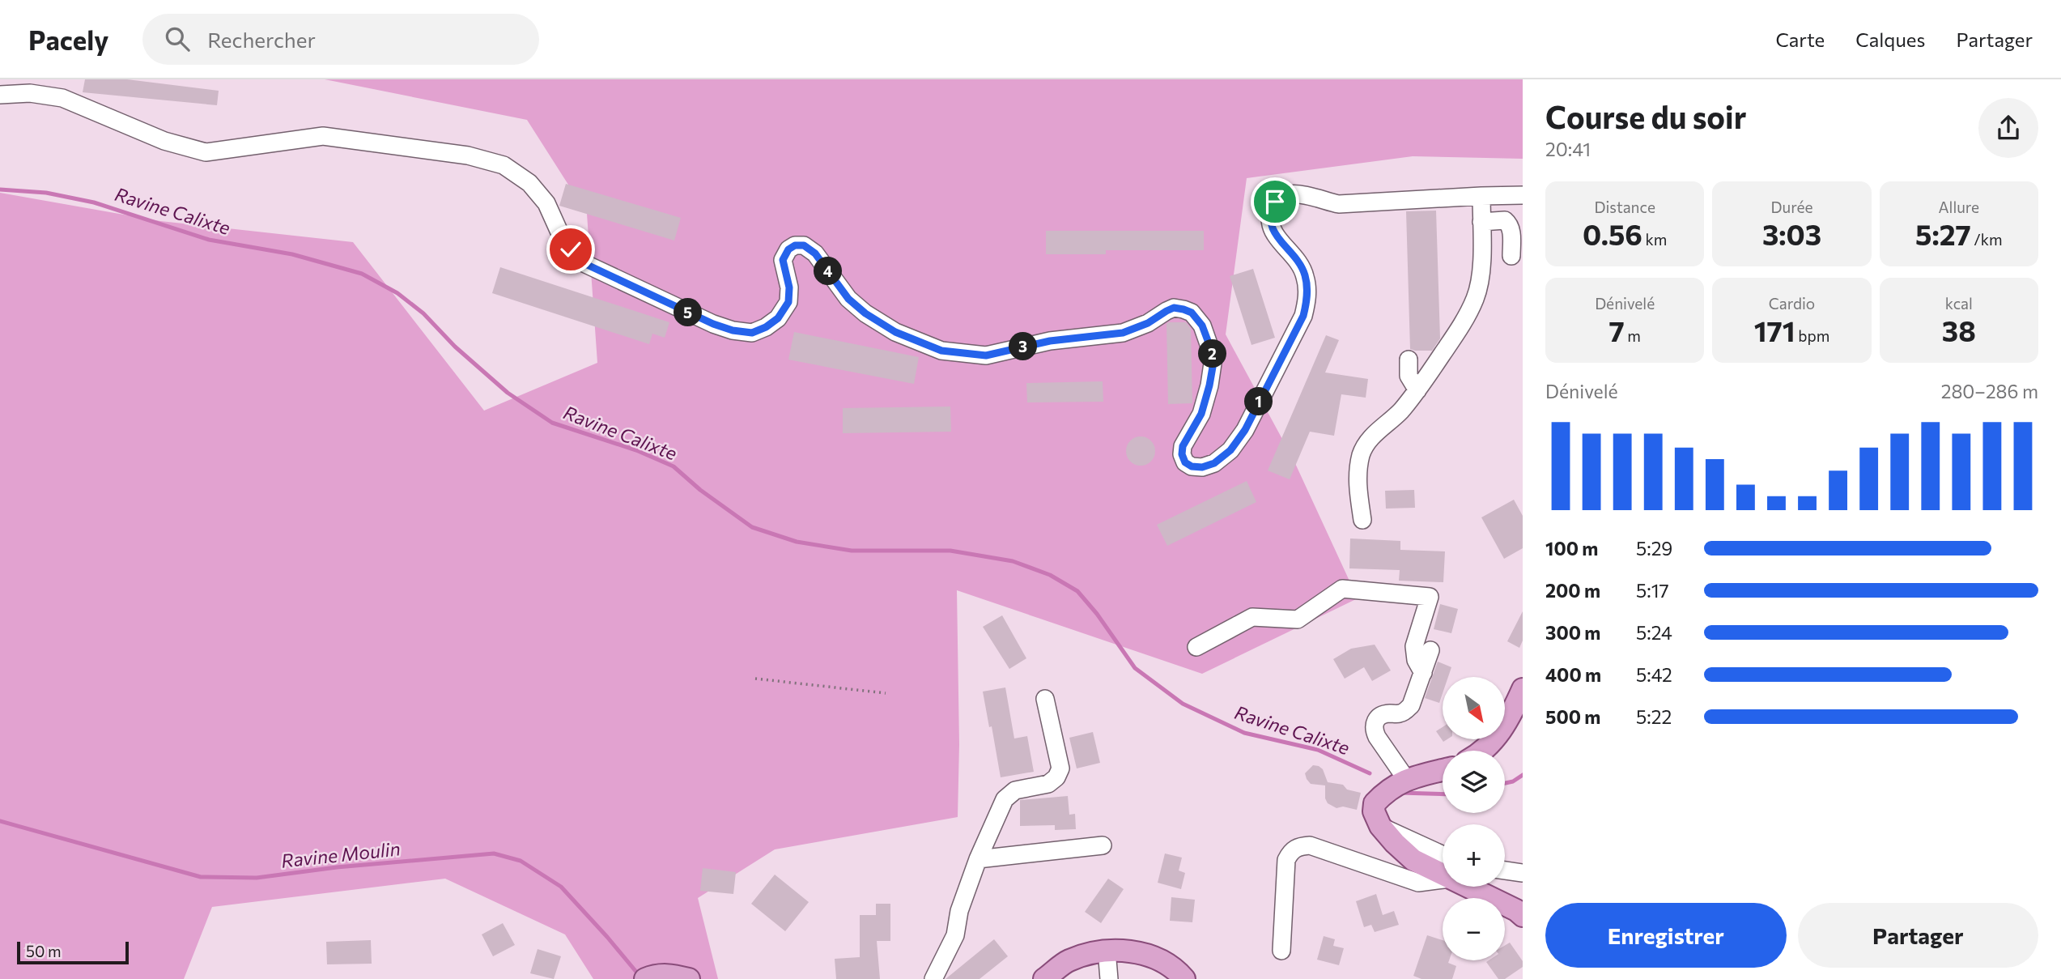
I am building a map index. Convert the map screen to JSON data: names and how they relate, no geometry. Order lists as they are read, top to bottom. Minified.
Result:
{"water":["Ravine Calixte","Ravine Moulin"],"scale_bar":"50 m","north":"bottom right","page":{"header":"Pacely","search":"Rechercher","nav":["Carte","Calques","Partager"],"heading":["Course du soir","20:41"],"stats":[["Distance","0.56 km"],["Durée","3:03"],["Allure","5:27 /km"],["Dénivelé","7 m"],["Cardio","171 bpm"],["kcal","38"]],"pins":["4","5","3","2","1"],"chart":["Dénivelé","280–286 m"],"list":[{"name":"100 m","note":"5:29"},{"name":"200 m","note":"5:17"},{"name":"300 m","note":"5:24"},{"name":"400 m","note":"5:42"},{"name":"500 m","note":"5:22"}],"map_buttons":["+","−"],"buttons":["Enregistrer","Partager"],"scale":"50 m"}}
